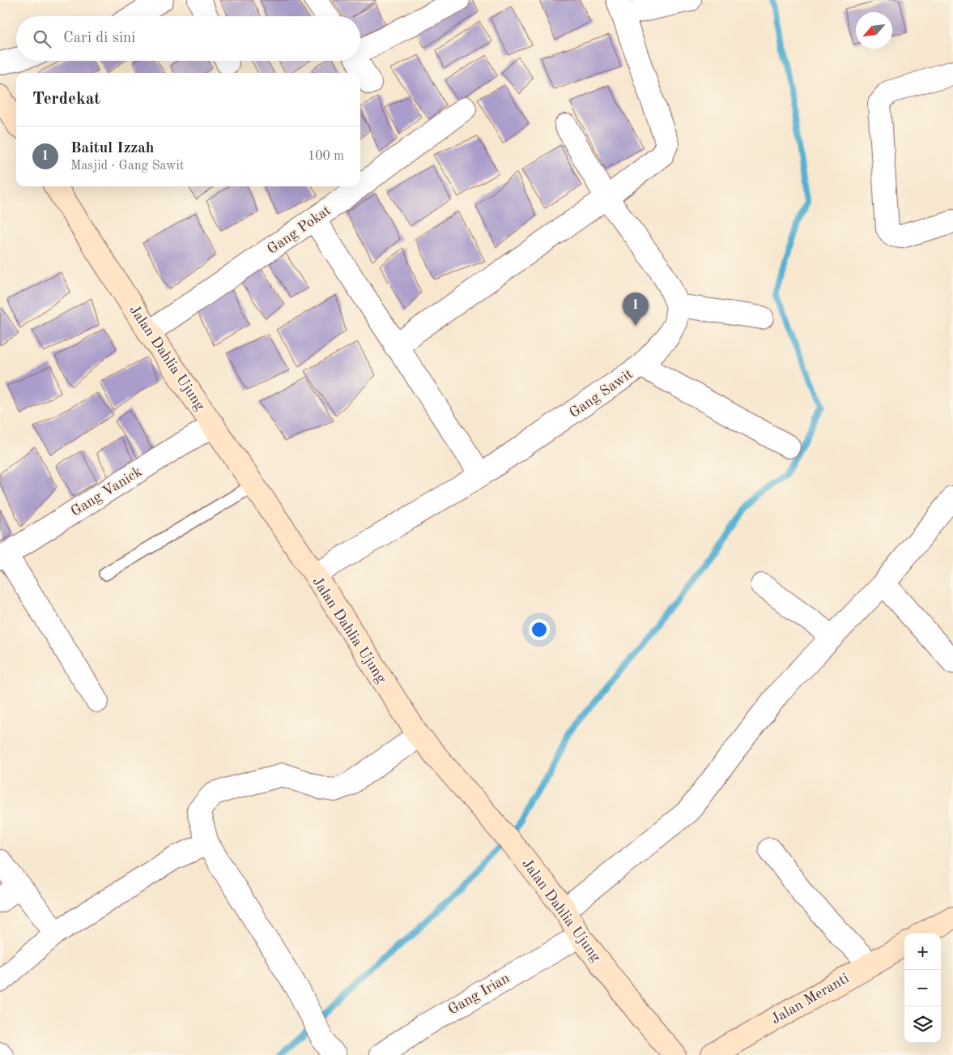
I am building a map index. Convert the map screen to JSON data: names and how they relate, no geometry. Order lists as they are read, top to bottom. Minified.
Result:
{"streets":{"main road":["Jalan Dahlia Ujung","Jalan Meranti"],"street":["Gang Pokat","Gang Sawit","Gang Vanick","Gang Irian"]},"crossings":[["Gang Pokat","Jalan Dahlia Ujung"],["Jalan Dahlia Ujung","Gang Sawit"],["Jalan Dahlia Ujung","Gang Vanick"],["Jalan Dahlia Ujung","Gang Irian"]],"north":"bottom left","page":{"search":"Cari di sini","heading":"Terdekat","list":[{"mark":"1","name":"Baitul Izzah","note":"Masjid · Gang Sawit","value":"100 m"}],"pins":"1","map_buttons":["+","−"]}}
